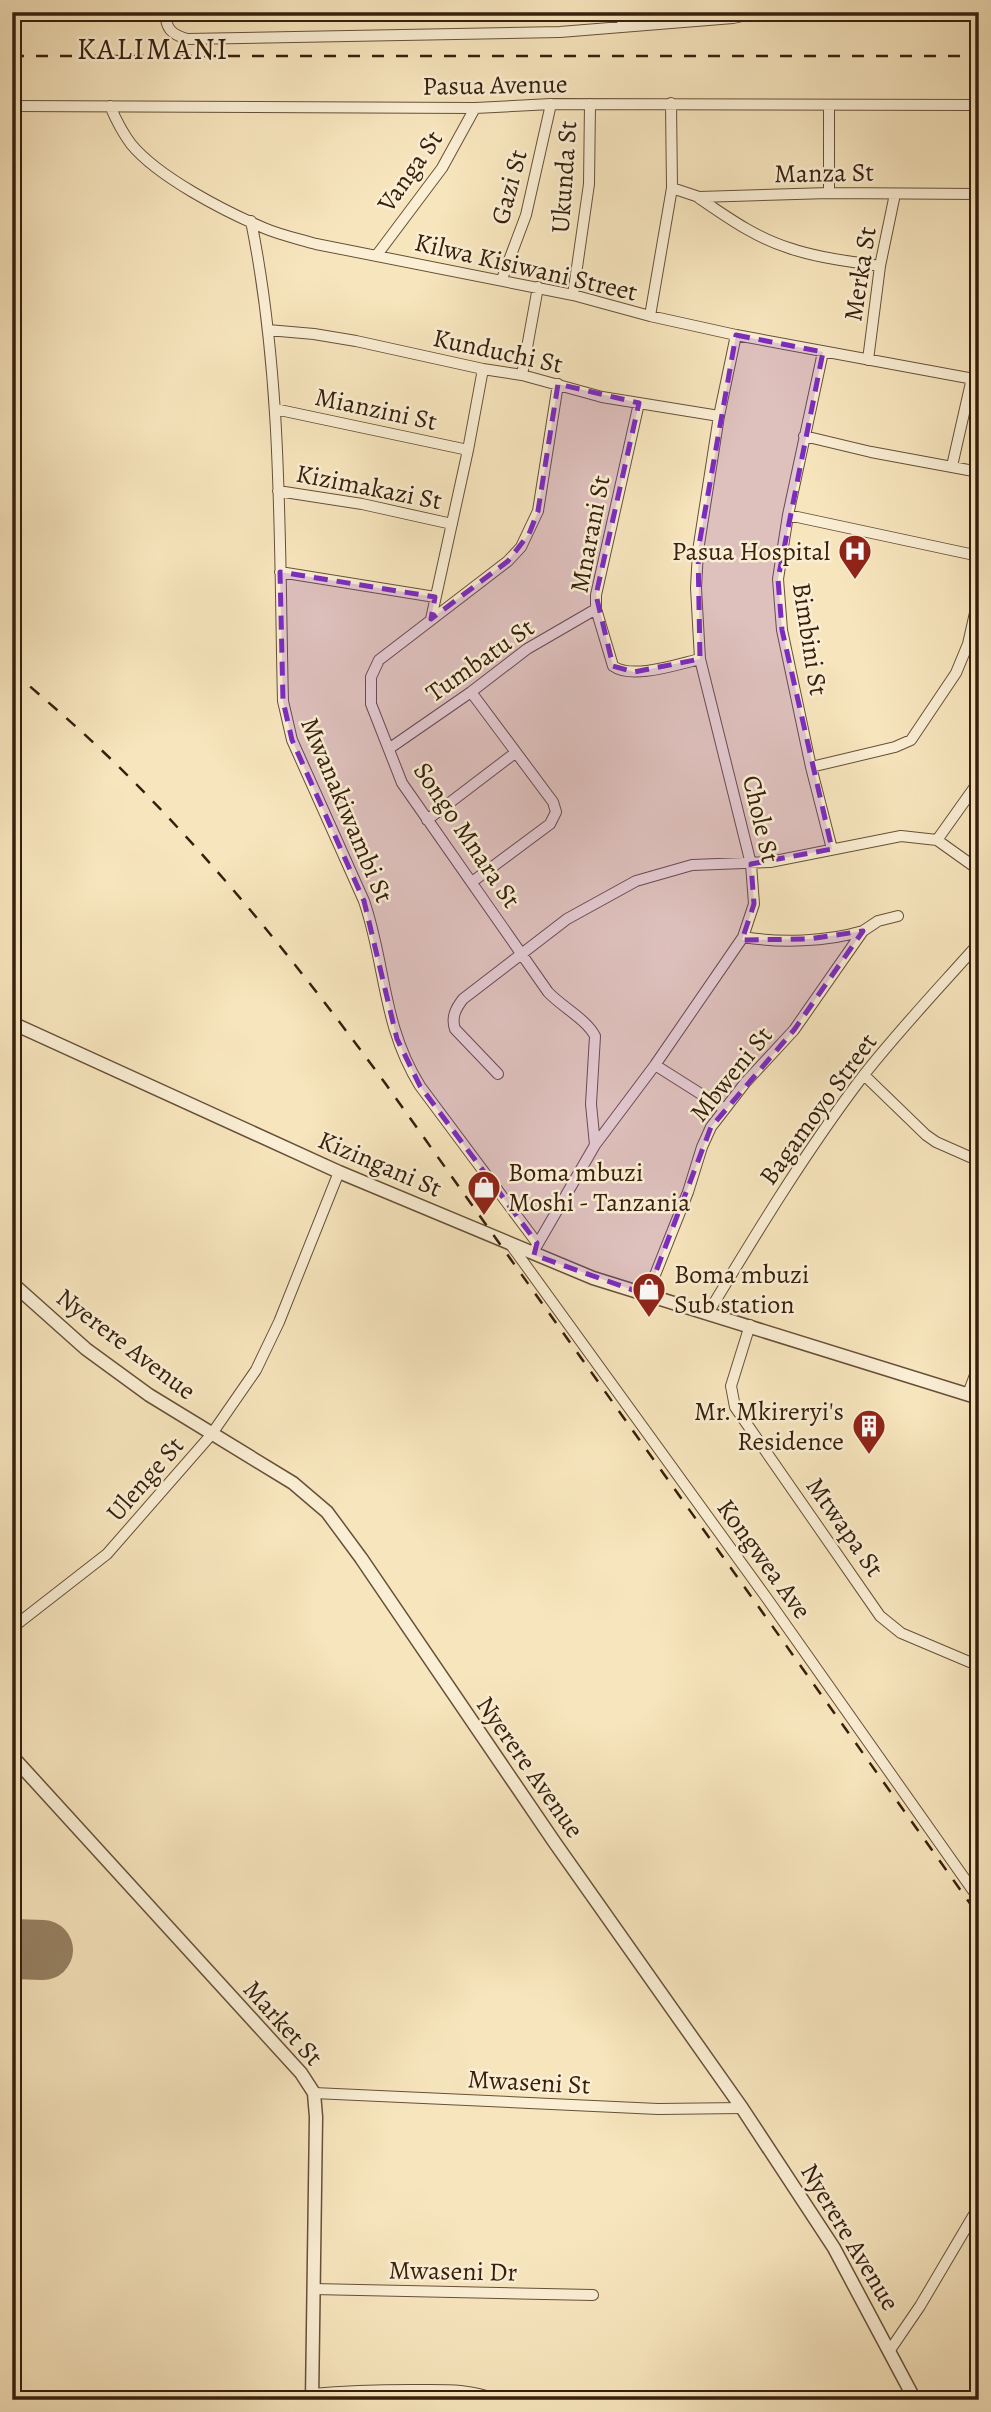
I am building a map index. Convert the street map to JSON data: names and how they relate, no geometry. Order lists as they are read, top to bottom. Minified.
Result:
{"streets":{"street":["Pasua Avenue","Vanga St","Manza St","Ukunda St","Gazi St","Kilwa Kisiwani Street","Merka St","Kunduchi St","Mianzini St","Kizimakazi St","Mnarani St","Bimbini St","Tumbatu St","Mwanakiwambi St","Chole St","Songo Mnara St","Mbweni St","Bagamoyo Street","Kizingani St","Nyerere Avenue","Ulenge St","Mtwapa St","Kongwea Ave","Market St","Mwaseni St","Mwaseni Dr"]},"crossings":[["Pasua Avenue","Vanga St"],["Pasua Avenue","Ukunda St"],["Pasua Avenue","Gazi St"],["Pasua Avenue","Kilwa Kisiwani Street"],["Vanga St","Kilwa Kisiwani Street"],["Manza St","Merka St"],["Ukunda St","Kilwa Kisiwani Street"],["Gazi St","Kilwa Kisiwani Street"],["Kilwa Kisiwani Street","Merka St"],["Kilwa Kisiwani Street","Bimbini St"],["Kilwa Kisiwani Street","Mwanakiwambi St"],["Kilwa Kisiwani Street","Chole St"],["Kunduchi St","Mnarani St"],["Kunduchi St","Mwanakiwambi St"],["Kunduchi St","Chole St"],["Kunduchi St","Songo Mnara St"],["Mianzini St","Mwanakiwambi St"],["Kizimakazi St","Mwanakiwambi St"],["Mnarani St","Tumbatu St"],["Mnarani St","Chole St"],["Tumbatu St","Songo Mnara St"],["Mwanakiwambi St","Chole St"],["Mwanakiwambi St","Kizingani St"],["Chole St","Songo Mnara St"],["Chole St","Kizingani St"],["Mbweni St","Kizingani St"],["Bagamoyo Street","Kizingani St"],["Kizingani St","Ulenge St"],["Kizingani St","Mtwapa St"],["Kizingani St","Kongwea Ave"],["Nyerere Avenue","Ulenge St"],["Nyerere Avenue","Mwaseni St"],["Market St","Mwaseni St"],["Market St","Mwaseni Dr"]],"districts":["KALIMANI"],"places":{"hospital":["Pasua Hospital"],"shop":["Boma mbuzi Moshi - Tanzania","Boma mbuzi Sub station"],"building":["Mr. Mkireryi's Residence"]}}
